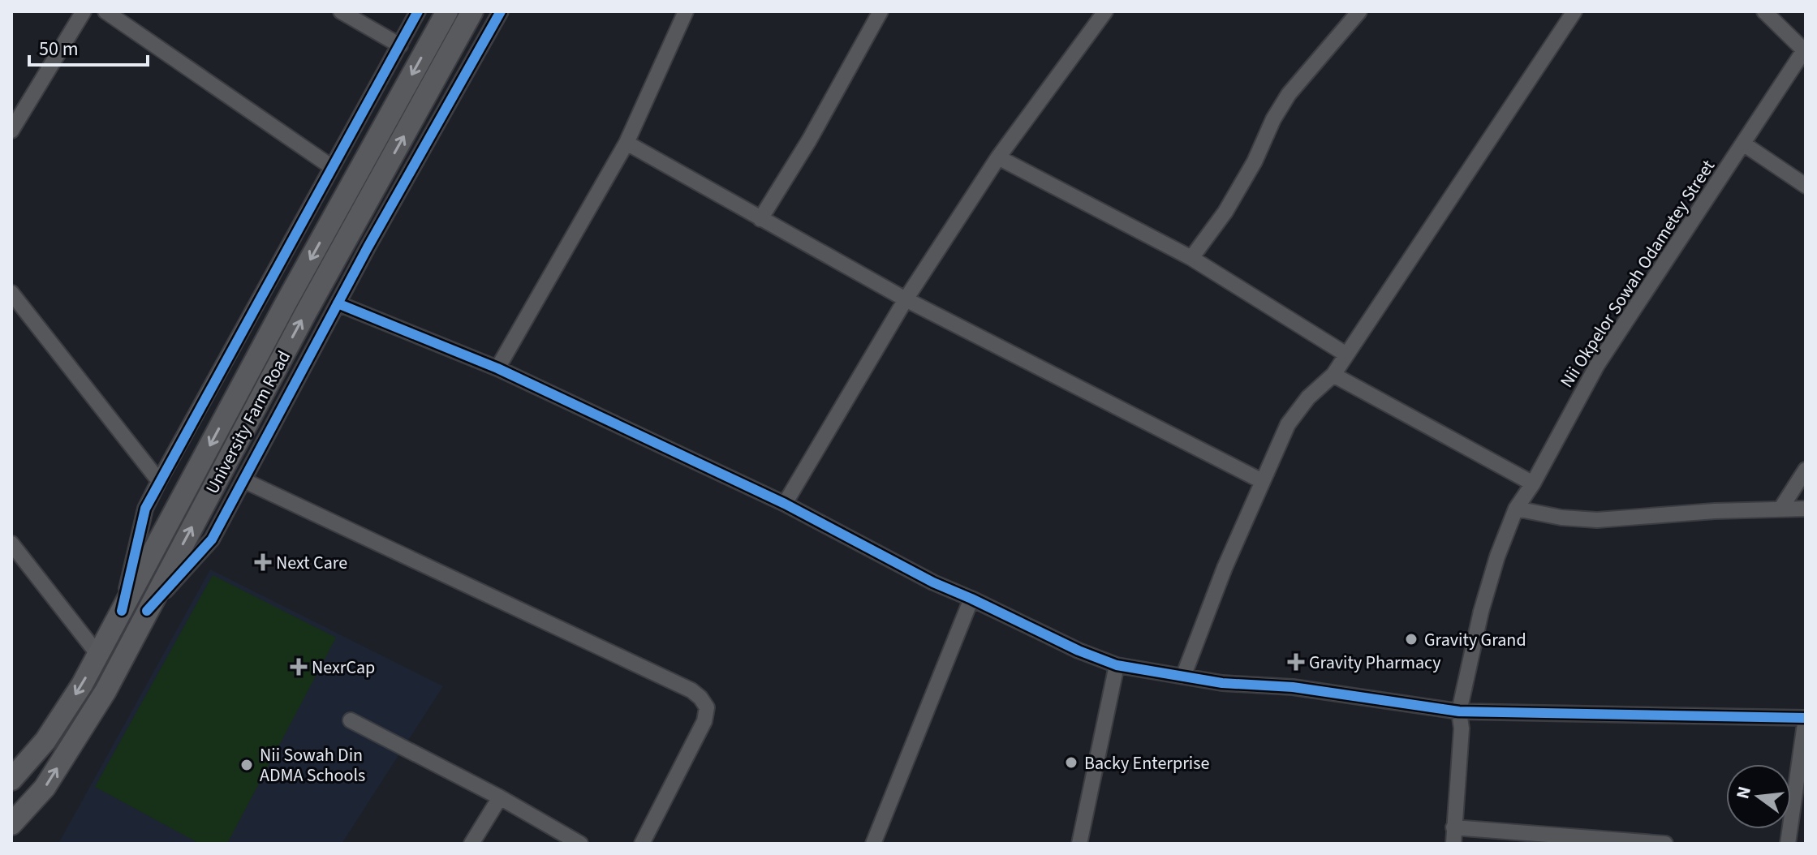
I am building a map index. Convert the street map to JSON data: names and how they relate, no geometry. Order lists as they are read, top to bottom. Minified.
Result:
{"streets":{"street":["Nii Okpelor Sowah Odametey Street","University Farm Road"]},"places":{"health":["Next Care","Gravity Pharmacy","NexrCap"],"other":["Gravity Grand","Backy Enterprise","Nii Sowah Din ADMA Schools"]},"scale_bar":"50 m","north":"left"}
